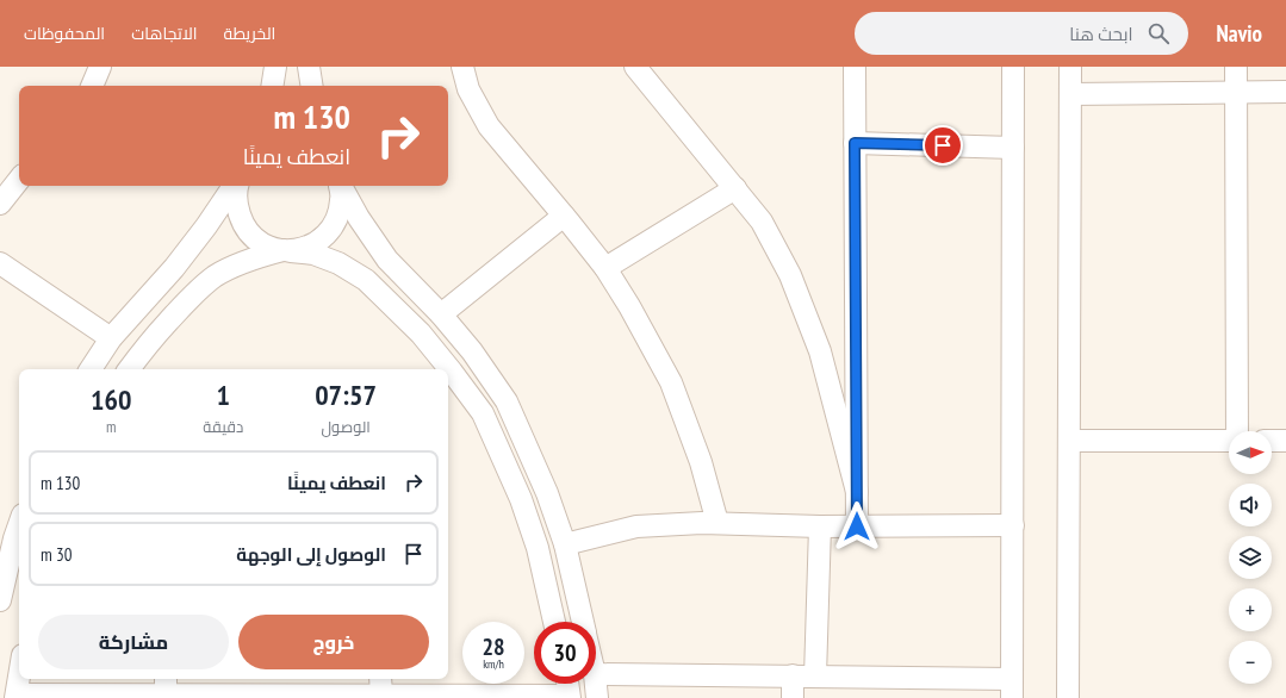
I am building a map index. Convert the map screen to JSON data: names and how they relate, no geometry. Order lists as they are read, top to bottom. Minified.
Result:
{"north":"right","page":{"header":"Navio","search":"ابحث هنا","nav":["الخريطة","الاتجاهات","المحفوظات"],"turn":["130 m","انعطف يمينًا"],"eta":["07:57","الوصول","1","دقيقة","160","m"],"map_buttons":["+","−"],"list":[{"name":"انعطف يمينًا","value":"130 m"},{"name":"الوصول إلى الوجهة","value":"30 m"}],"buttons":["خروج","مشاركة"],"speed":"28 km/h","limit":"30"}}
